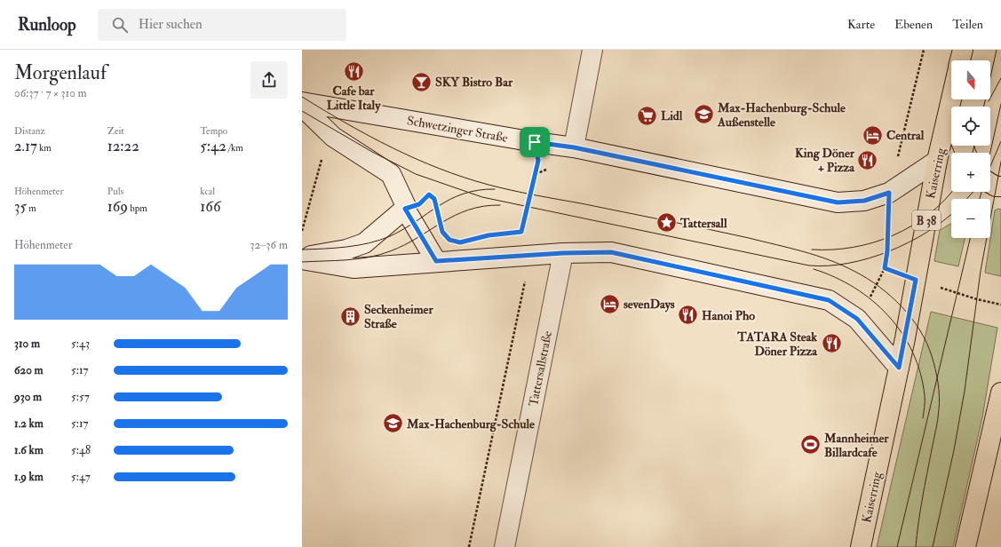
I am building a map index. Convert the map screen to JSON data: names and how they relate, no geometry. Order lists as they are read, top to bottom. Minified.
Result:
{"streets":{"main road":["Kaiserring","B 38"],"street":["Schwetzinger Straße","Tattersallstraße"]},"crossings":[["Schwetzinger Straße","Kaiserring"]],"places":{"restaurant":["Cafe bar Little Italy","King Döner + Pizza","Hanoi Pho","TATARA Steak Döner Pizza"],"bar":["SKY Bistro Bar"],"school or university":["Max-Hachenburg-Schule Außenstelle","Max-Hachenburg-Schule"],"supermarket":["Lidl"],"hotel":["Central","sevenDays"],"place":["Tattersall"],"building":["Seckenheimer Straße"],"sports":["Mannheimer Billardcafe"]},"north":"bottom","page":{"header":"Runloop","search":"Hier suchen","nav":["Karte","Ebenen","Teilen"],"heading":["Morgenlauf","06:37 · 7 × 310 m"],"map_buttons":["+","−"],"stats":[["Distanz","2.17 km"],["Zeit","12:22"],["Tempo","5:42 /km"],["Höhenmeter","35 m"],["Puls","169 bpm"],["kcal","166"]],"chart":["Höhenmeter","32–36 m"],"list":[{"name":"310 m","note":"5:43"},{"name":"620 m","note":"5:17"},{"name":"930 m","note":"5:57"},{"name":"1.2 km","note":"5:17"},{"name":"1.6 km","note":"5:48"},{"name":"1.9 km","note":"5:47"}]}}
